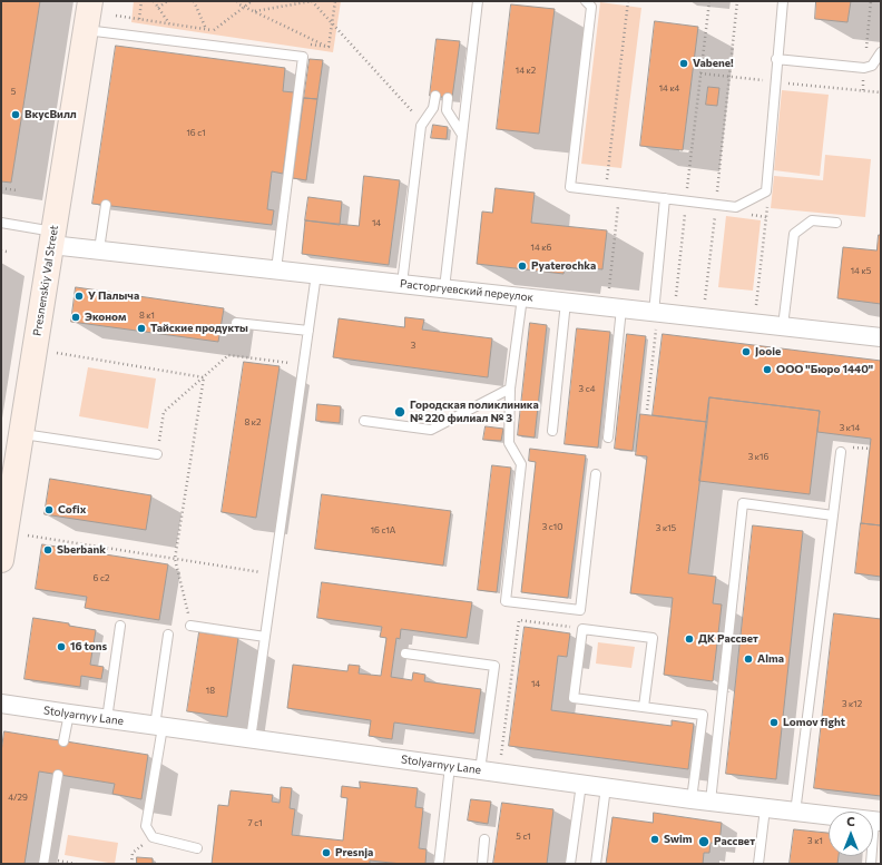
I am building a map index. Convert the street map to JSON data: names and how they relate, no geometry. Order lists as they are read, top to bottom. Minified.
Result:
{"streets":{"main road":["Presnenskiy Val Street"],"street":["Расторгуевский переулок","Stolyarnyy Lane"]},"crossings":[["Presnenskiy Val Street","Расторгуевский переулок"]],"places":["Vabene!","ВкусВилл","Pyaterochka","У Палыча","Эконом","Тайские продукты","Jooie","ООО \"Бюро 1440\"","Городская поликлиника № 220 филиал № 3","Cofix","Sberbank","ДК Рассвет","16 tons","Alma","Lomov fight","Swim","Рассвет","Presnja"],"house_numbers":["14 к2","14 к4","5","16 с1","14","14 к6","14 к5","8 к1","3","3 с4","8 к2","3 к14","3 к16","3 с10","3 к15","16 c1A","6 с2","14","18","3 к12","4/29","7 с1","5 с1","3 к1"],"north":"top"}
